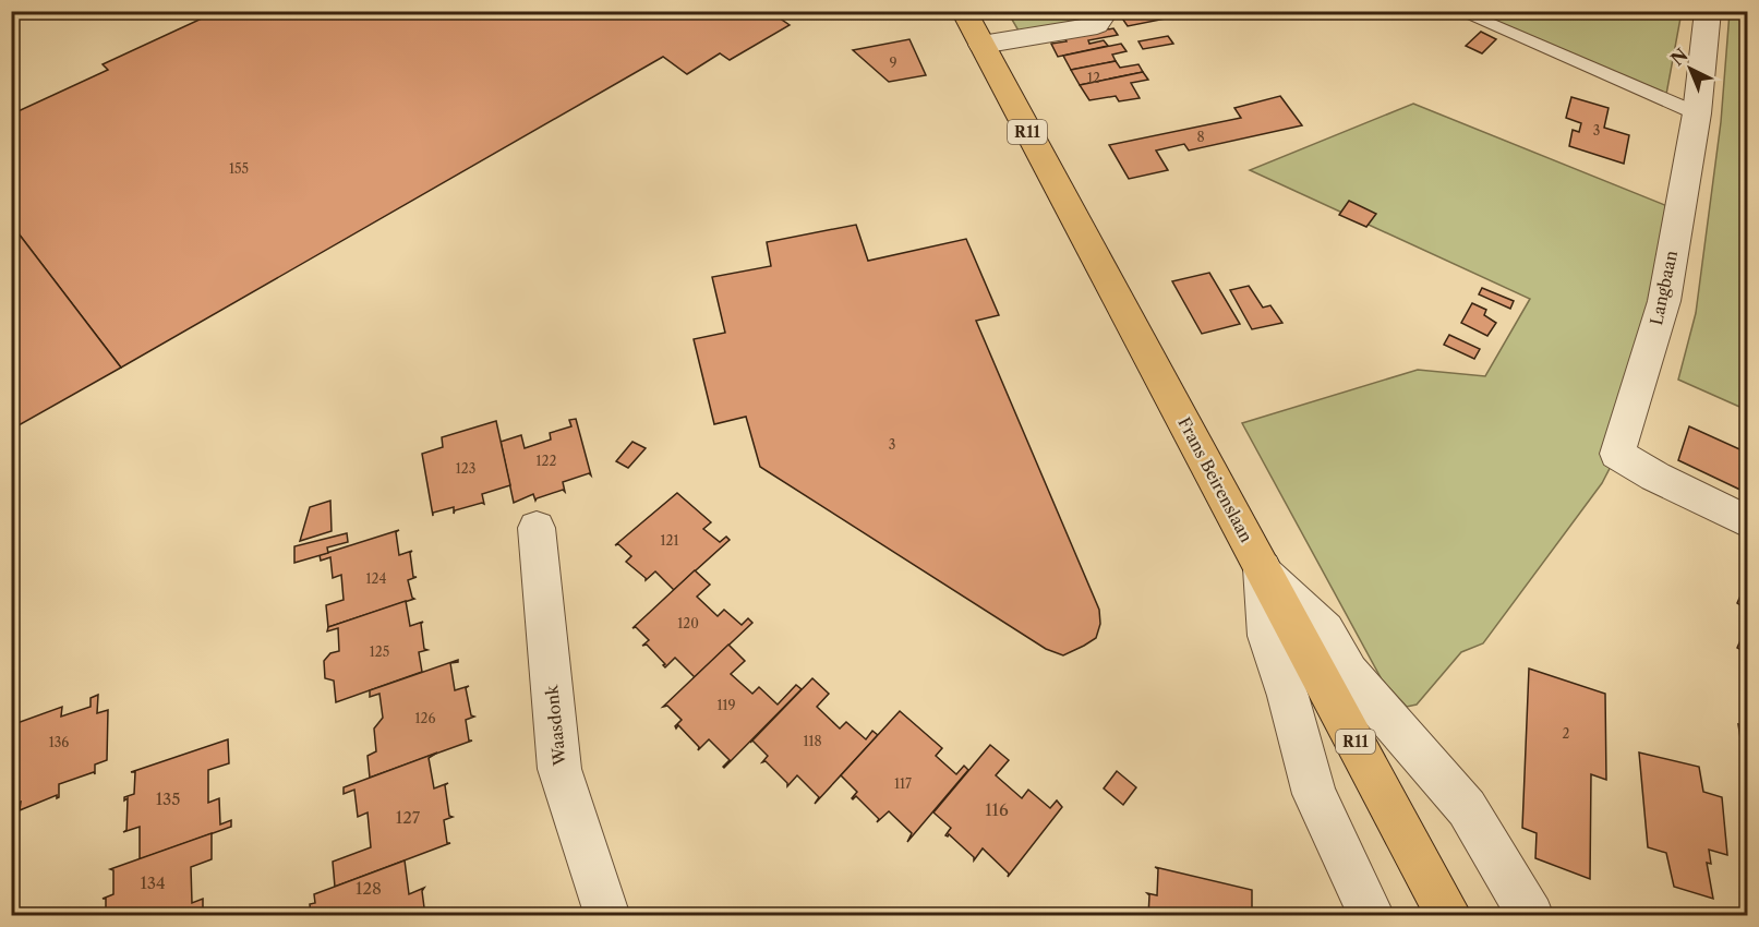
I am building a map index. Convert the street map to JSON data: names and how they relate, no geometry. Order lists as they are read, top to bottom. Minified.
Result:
{"streets":{"main road":["R11","Frans Beirenslaan"],"street":["Langbaan","Waasdonk"]},"house_numbers":["9","12","3","8","155","3","122","123","121","124","120","125","119","126","2","118","136","117","135","116","127","134","128"],"north":"top left"}
